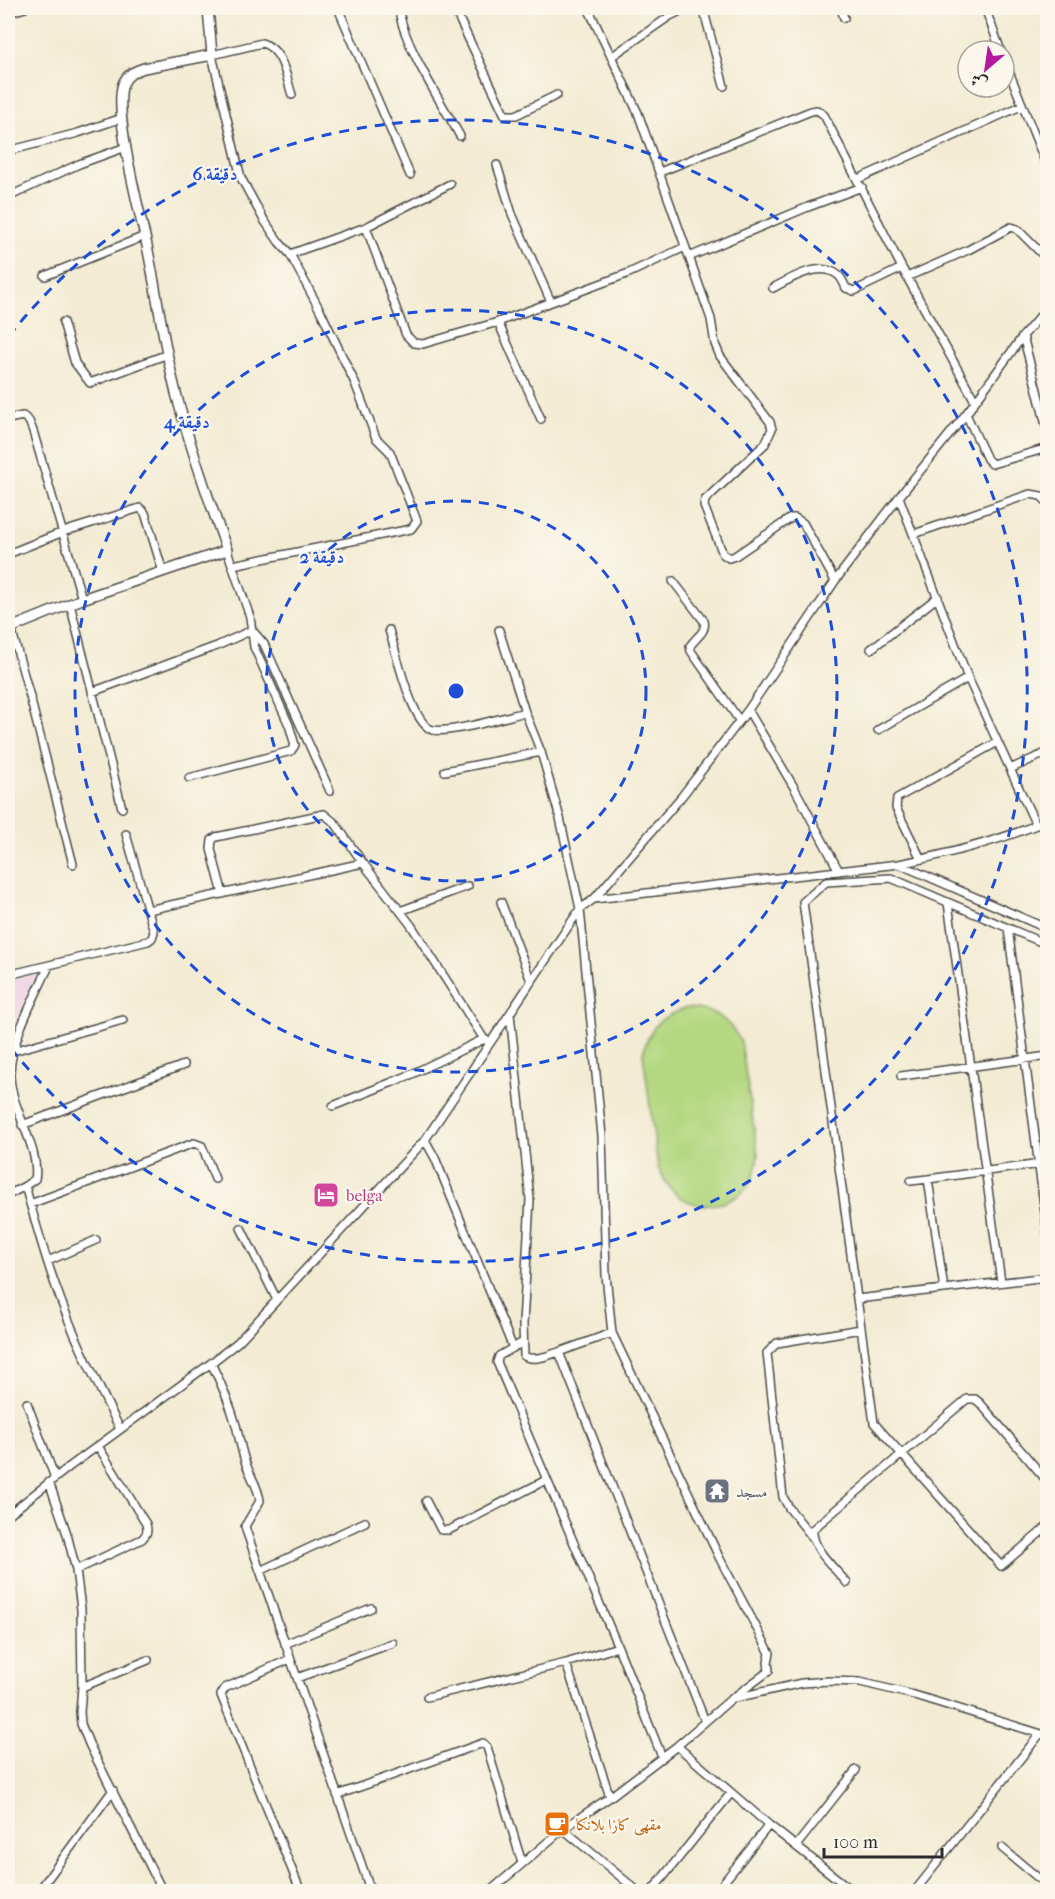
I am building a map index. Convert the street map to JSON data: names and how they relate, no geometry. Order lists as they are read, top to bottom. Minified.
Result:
{"places":{"hotel":["belga"],"temple":["مسجد"],"cafe":["مقهى كازا بلانكا"]},"scale_bar":"100 m","north":"bottom left","rings":["6 دقيقة","4 دقيقة","2 دقيقة"]}
